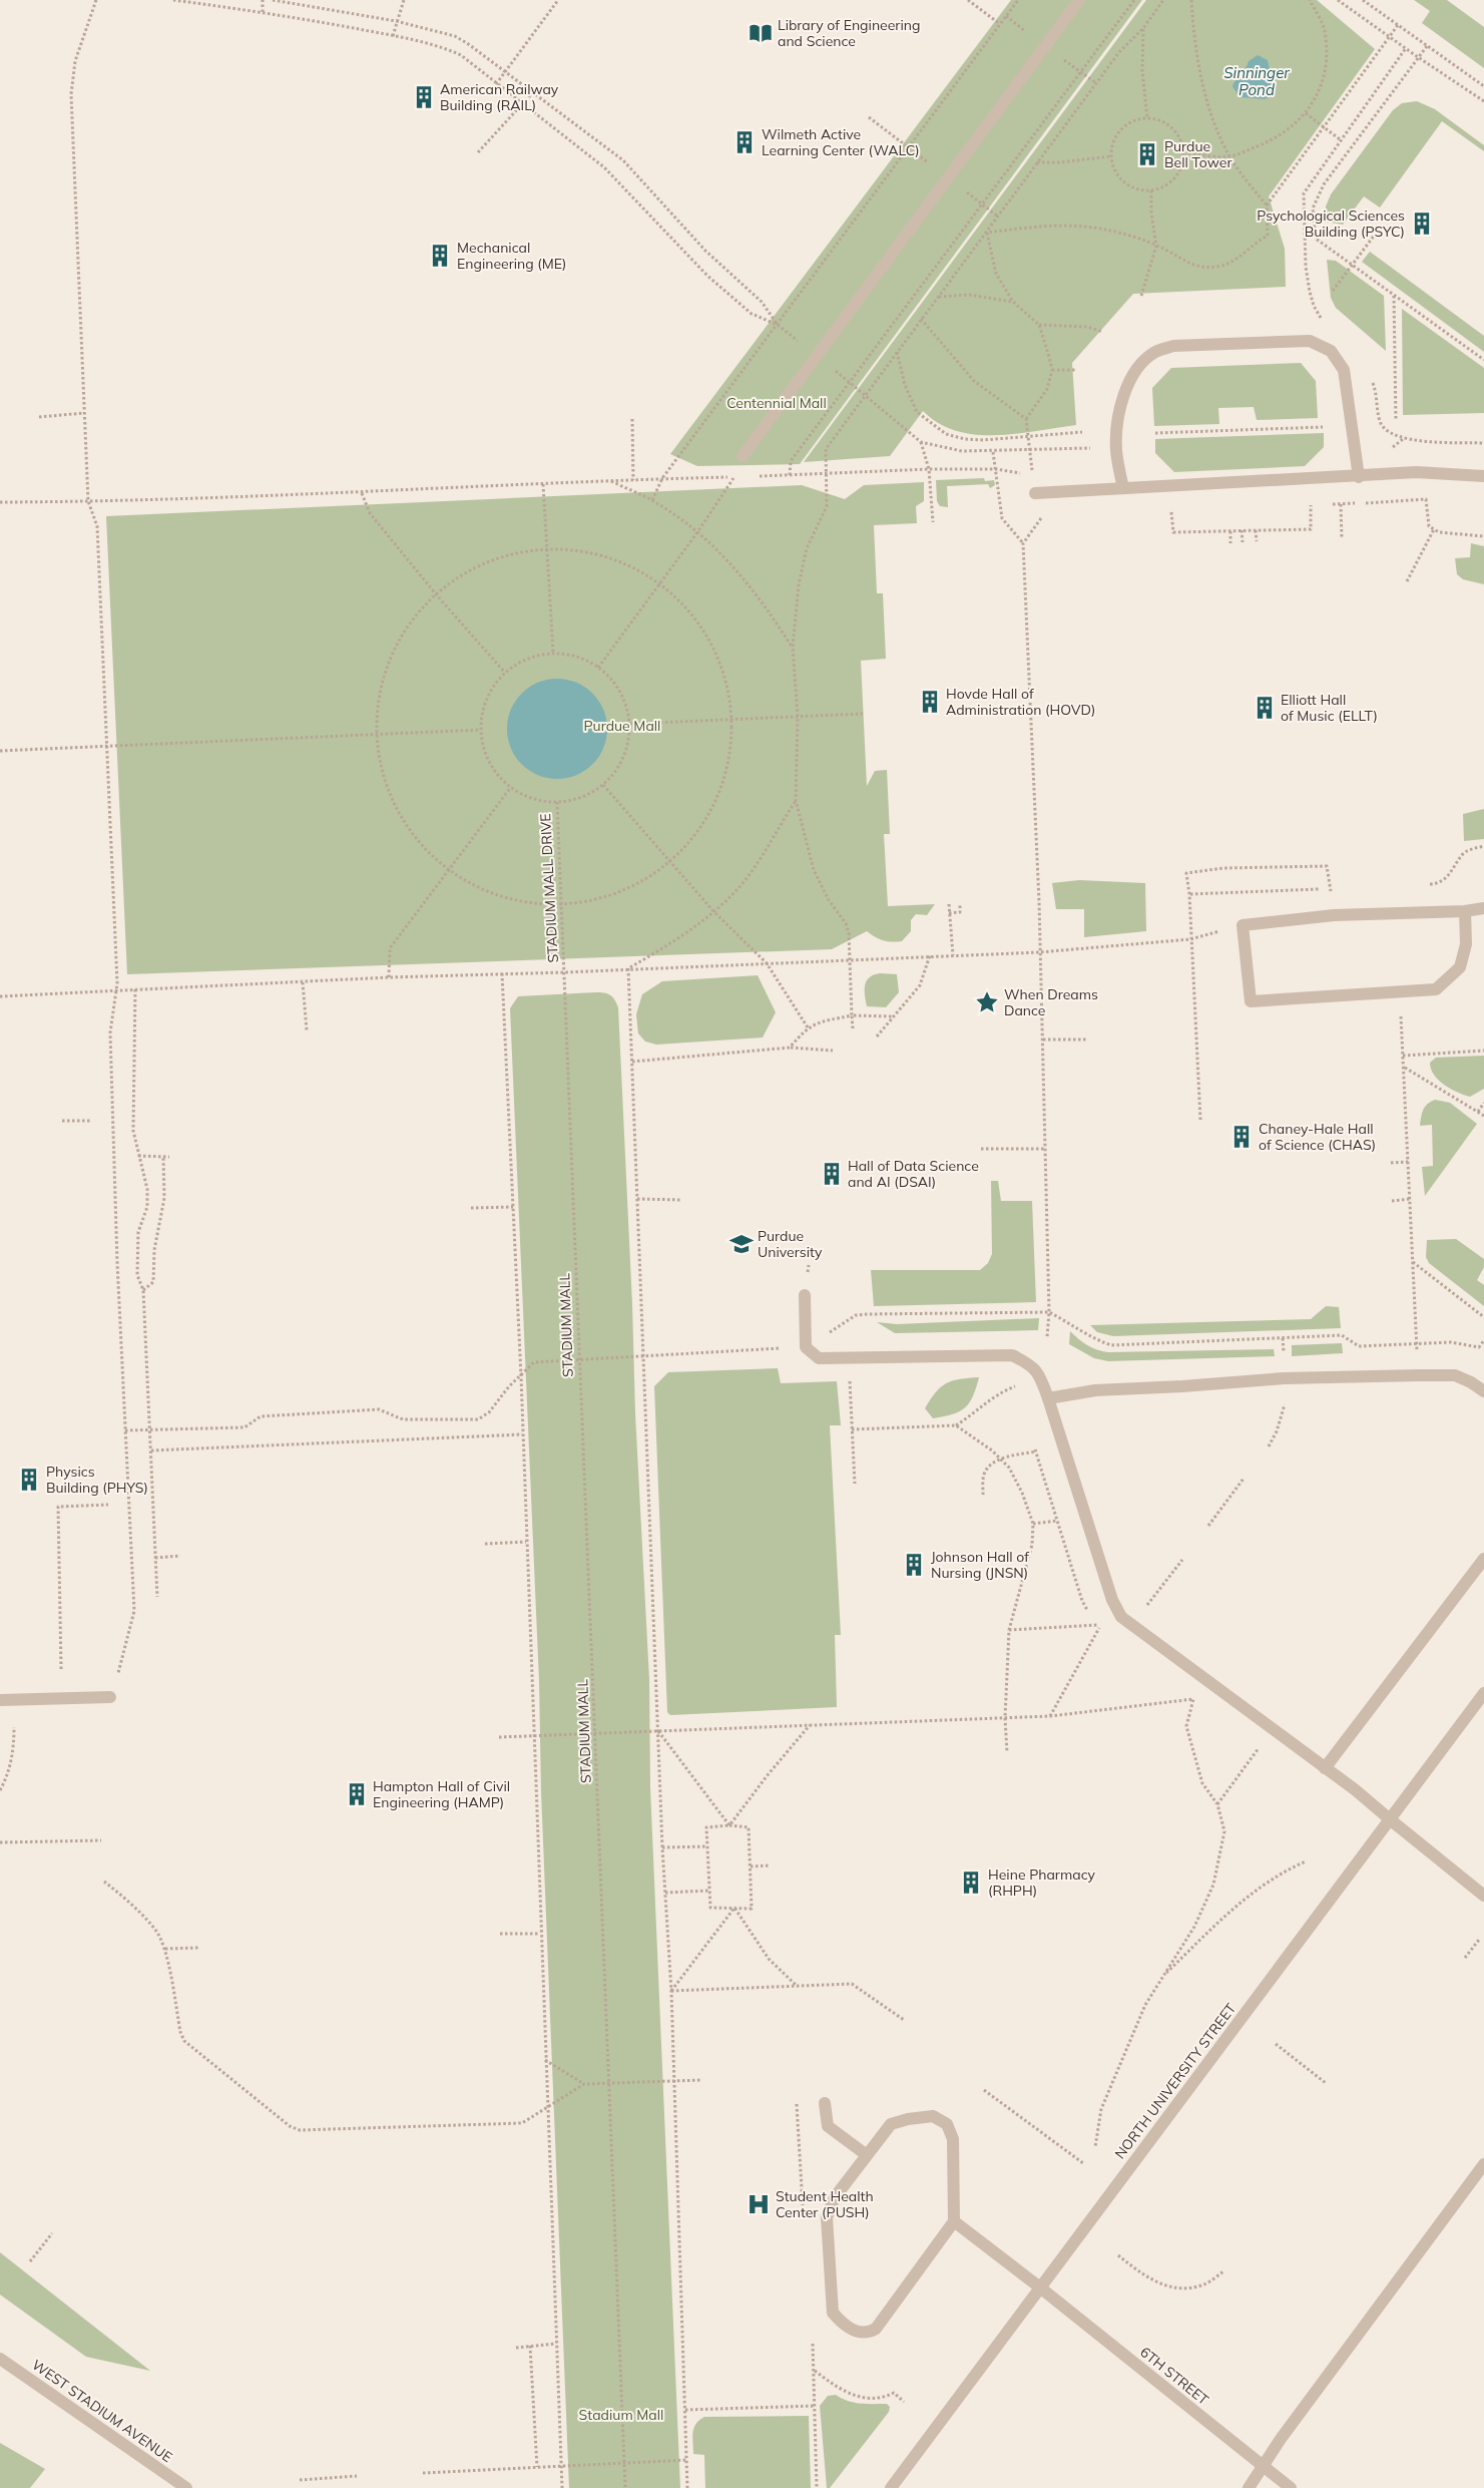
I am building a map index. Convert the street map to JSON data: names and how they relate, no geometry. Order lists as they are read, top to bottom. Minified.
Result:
{"streets":{"street":["NORTH UNIVERSITY STREET","6TH STREET","WEST STADIUM AVENUE"],"path":["STADIUM MALL DRIVE","STADIUM MALL"]},"crossings":[["STADIUM MALL DRIVE","STADIUM MALL"],["NORTH UNIVERSITY STREET","6TH STREET"]],"water":["Sinninger Pond"],"parks":["Centennial Mall","Purdue Mall","Stadium Mall"],"places":{"library":["Library of Engineering and Science"],"building":["American Railway Building (RAIL)","Wilmeth Active Learning Center (WALC)","Purdue Bell Tower","Psychological Sciences Building (PSYC)","Mechanical Engineering (ME)","Hovde Hall of Administration (HOVD)","Elliott Hall of Music (ELLT)","Chaney-Hale Hall of Science (CHAS)","Hall of Data Science and AI (DSAI)","Physics Building (PHYS)","Johnson Hall of Nursing (JNSN)","Hampton Hall of Civil Engineering (HAMP)","Heine Pharmacy (RHPH)"],"place":["When Dreams Dance"],"school or university":["Purdue University"],"hospital":["Student Health Center (PUSH)"]}}
